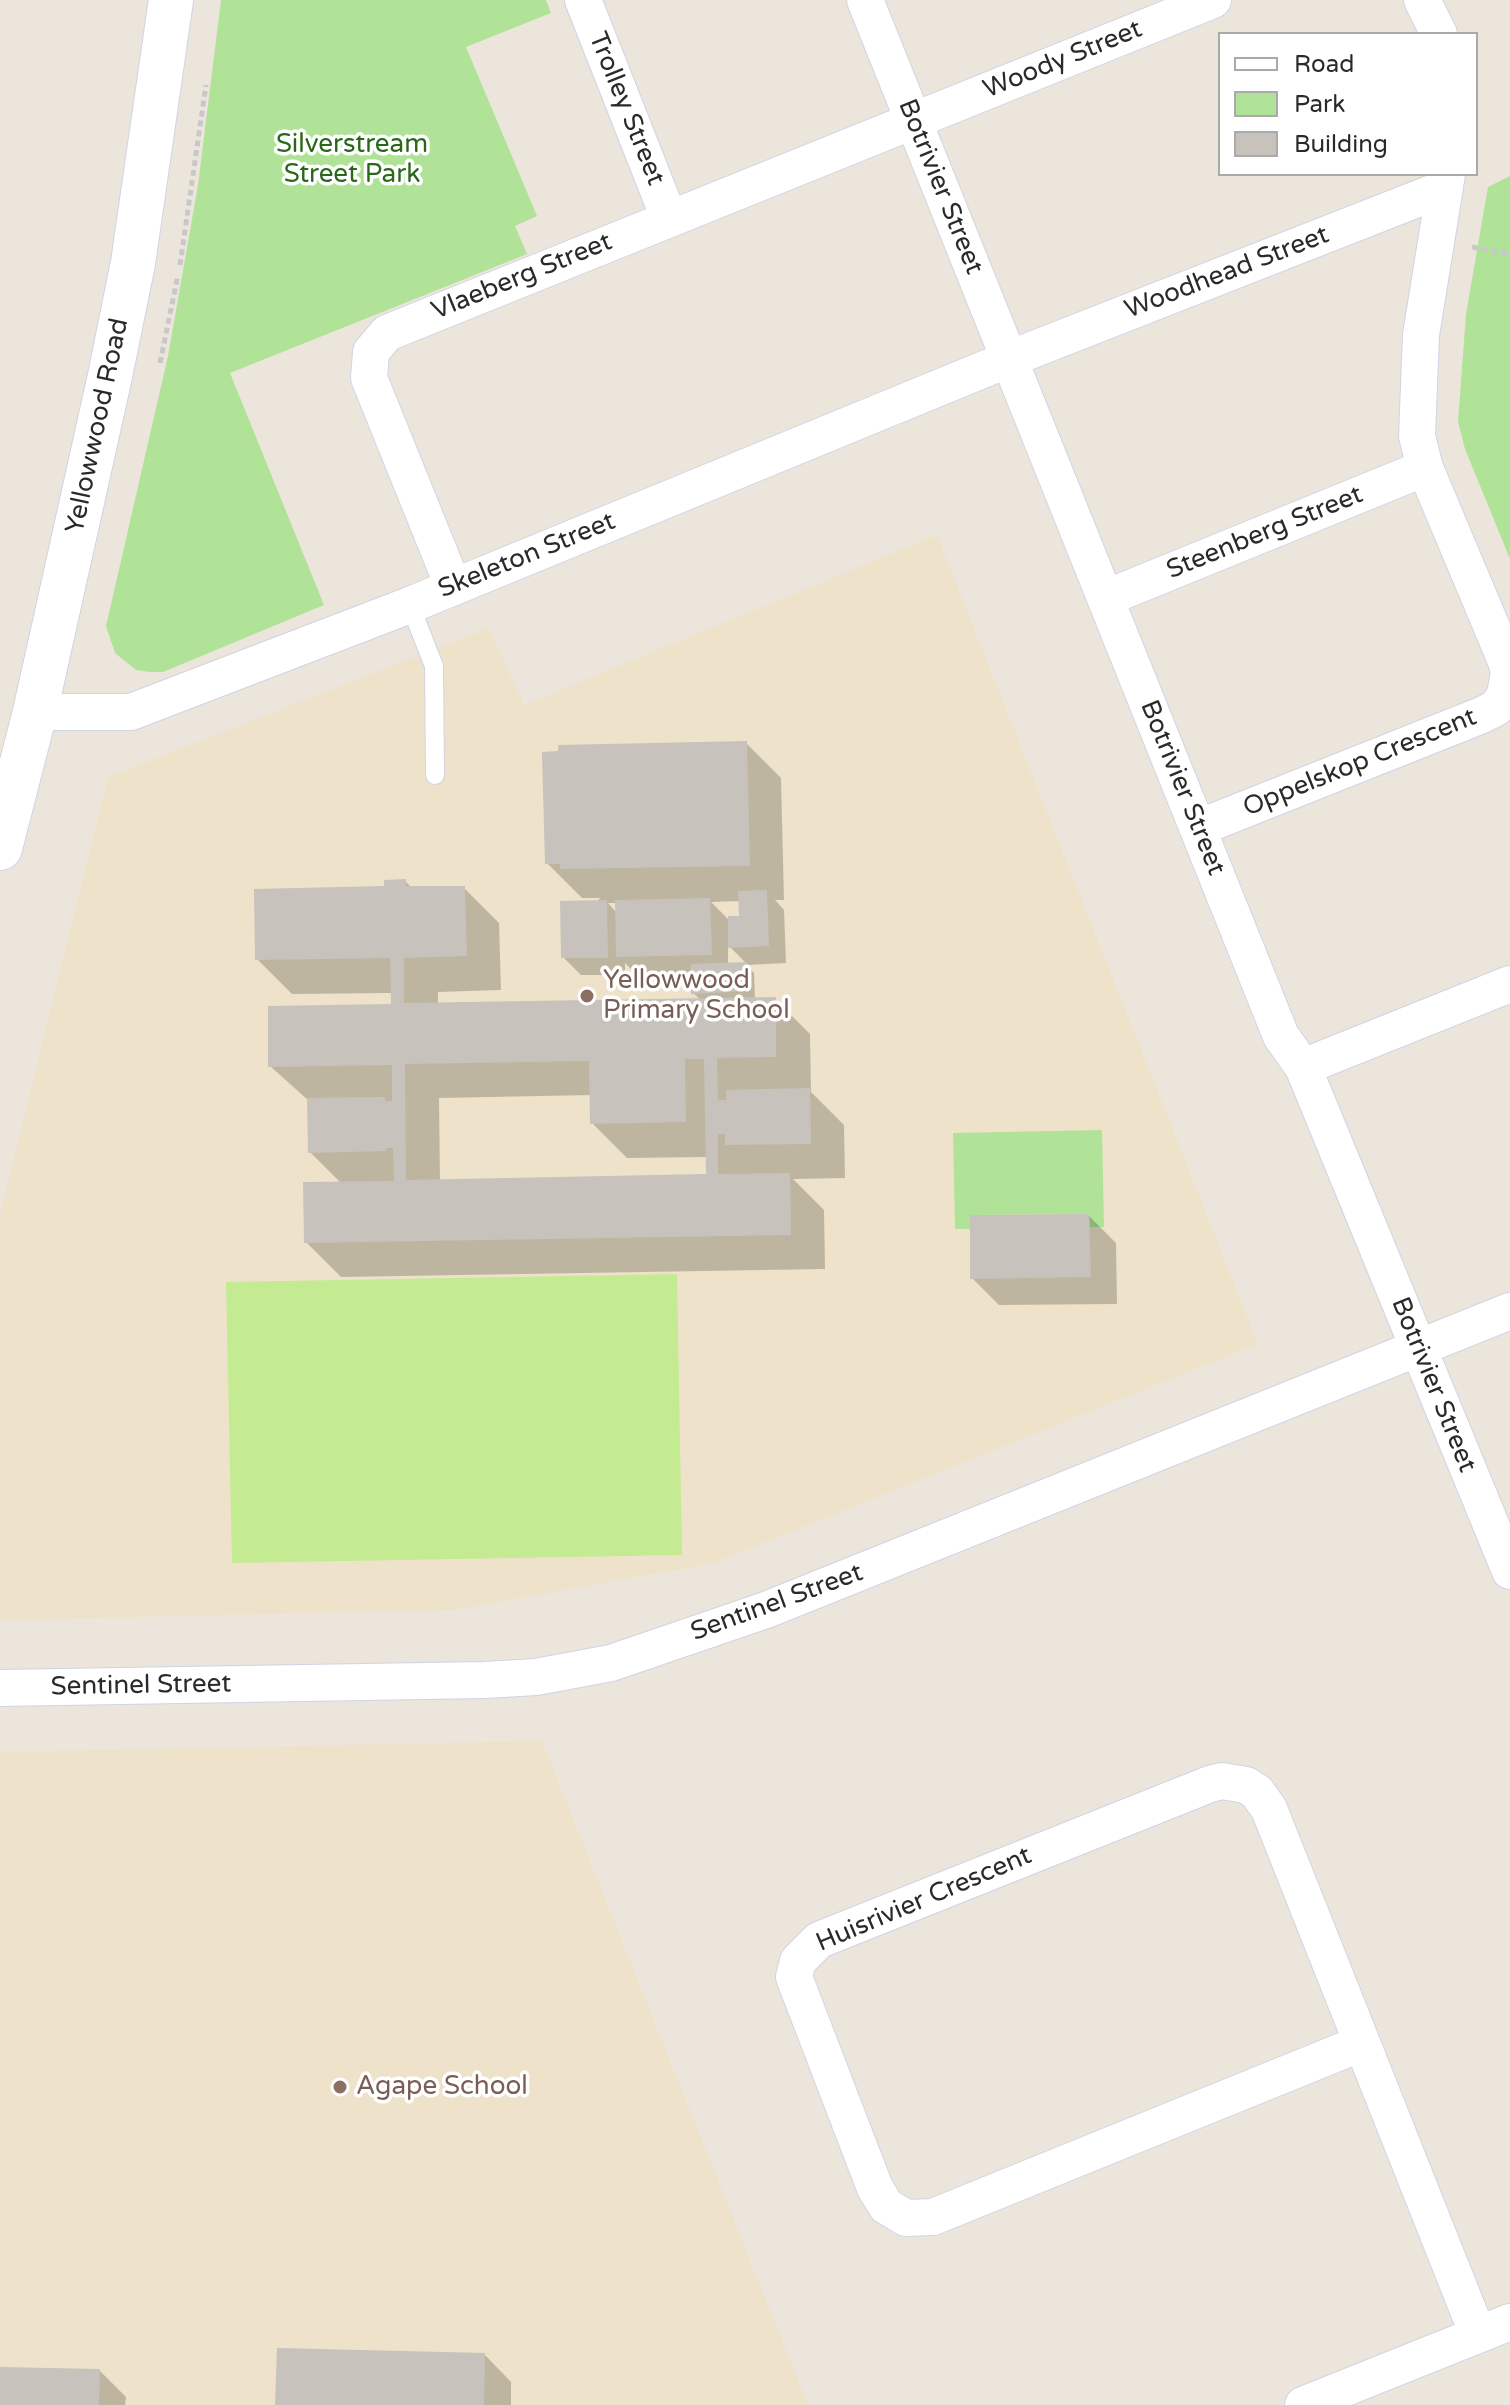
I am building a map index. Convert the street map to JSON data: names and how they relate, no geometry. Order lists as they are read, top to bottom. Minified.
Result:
{"streets":{"street":["Woody Street","Trolley Street","Botrivier Street","Woodhead Street","Vlaeberg Street","Yellowwood Road","Steenberg Street","Skeleton Street","Oppelskop Crescent","Sentinel Street","Huisrivier Crescent"]},"crossings":[["Woody Street","Botrivier Street"],["Woody Street","Vlaeberg Street"],["Trolley Street","Vlaeberg Street"],["Botrivier Street","Woodhead Street"],["Botrivier Street","Vlaeberg Street"],["Botrivier Street","Steenberg Street"],["Botrivier Street","Skeleton Street"],["Botrivier Street","Oppelskop Crescent"],["Botrivier Street","Sentinel Street"],["Woodhead Street","Skeleton Street"],["Woodhead Street","Oppelskop Crescent"],["Vlaeberg Street","Skeleton Street"],["Yellowwood Road","Skeleton Street"],["Steenberg Street","Oppelskop Crescent"]],"parks":["Silverstream Street Park"],"places":["Yellowwood Primary School","Agape School"],"legend":["Road","Park","Building"]}
